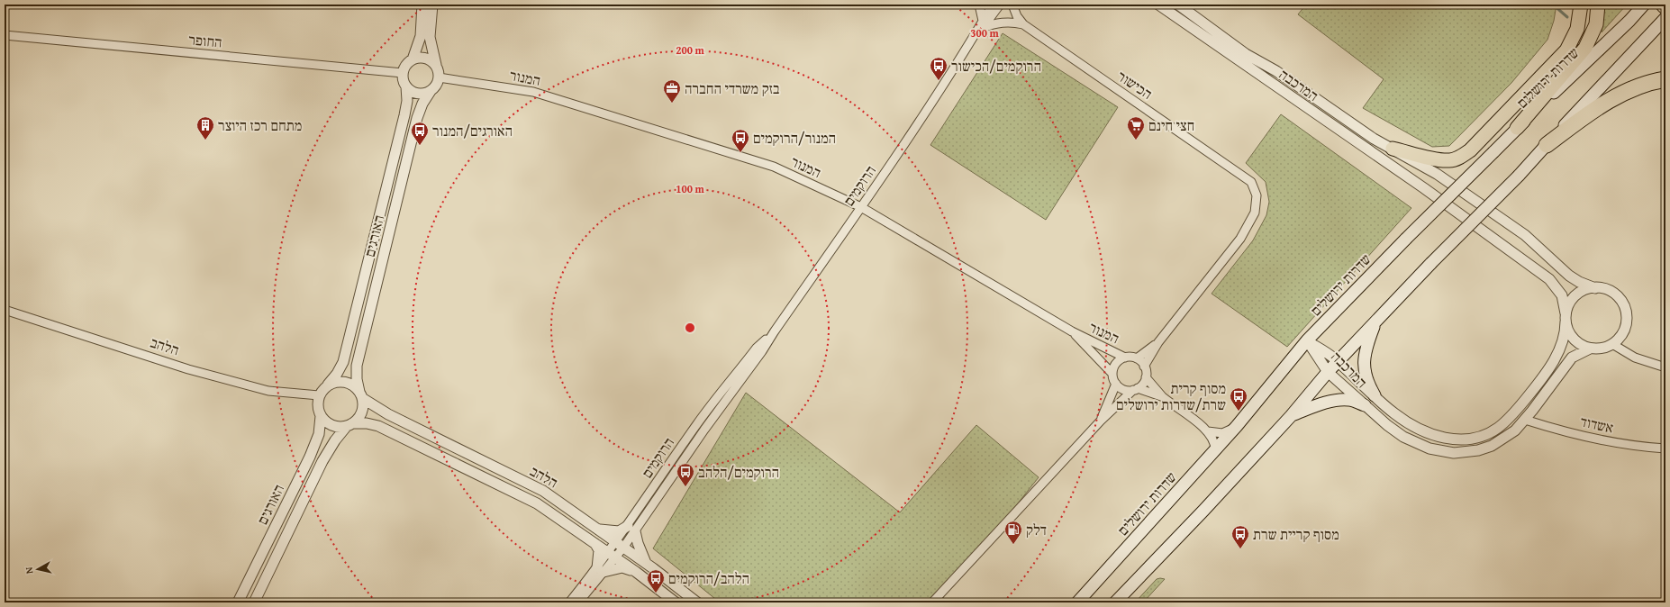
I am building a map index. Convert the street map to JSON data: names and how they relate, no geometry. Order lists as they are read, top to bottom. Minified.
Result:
{"streets":{"main road":["שדרות ירושלים"],"street":["החופר","המנור","הכישור","המרכבה","הרוקמים","האורגים","הלהב","אשדוד"]},"crossings":[["החופר","המנור"],["החופר","האורגים"],["המנור","הרוקמים"],["המנור","האורגים"],["שדרות ירושלים","המרכבה"],["הכישור","הרוקמים"],["המרכבה","אשדוד"],["הרוקמים","הלהב"],["האורגים","הלהב"]],"places":{"bus stop":["הרוקמים/הכישור","האורגים/המנור","המנור/הרוקמים","מסוף קרית שרת/שדרות ירושלים","הרוקמים/הלהב","מסוף קריית שרת","הלהב/הרוקמים"],"office":["בזק משרדי החברה"],"building":["מתחם רכז היוצר"],"supermarket":["חצי חינם"],"fuel station":["דלק"]},"north":"left","rings":["300 m","200 m","100 m"]}
